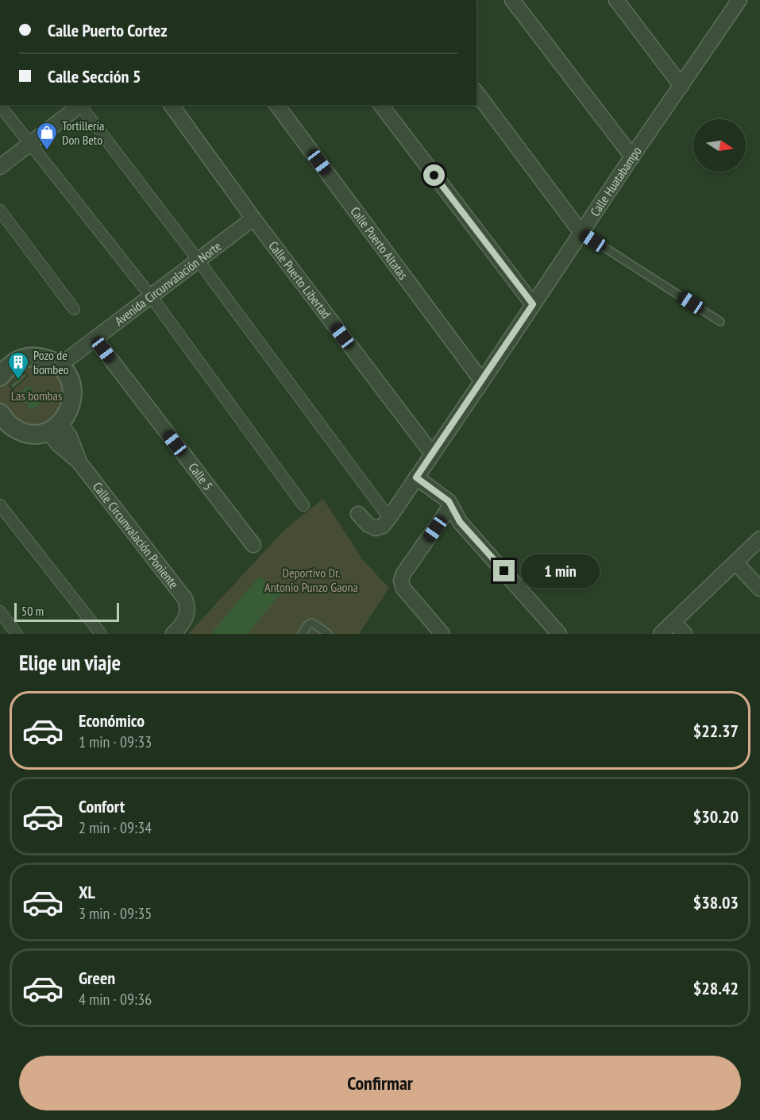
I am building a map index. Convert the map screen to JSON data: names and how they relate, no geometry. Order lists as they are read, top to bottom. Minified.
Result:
{"streets":{"street":["Calle Huatabampo","Calle Puerto Altatas","Calle Puerto Libertad","Avenida Circunvalación Norte","Calle 5","Calle Circunvalación Poniente"]},"crossings":[["Calle Huatabampo","Calle Puerto Altatas"],["Calle Huatabampo","Calle Puerto Libertad"],["Calle Puerto Libertad","Avenida Circunvalación Norte"],["Avenida Circunvalación Norte","Calle 5"]],"parks":["Las bombas","Deportivo Dr. Antonio Punzo Gaona"],"places":{"shop":["Tortillería Don Beto"],"building":["Pozo de bombeo"]},"scale_bar":"50 m","north":"right","page":{"banner":["Calle Puerto Cortez","Calle Sección 5"],"bubble":"1 min","scale":"50 m","heading":"Elige un viaje","list":[{"name":"Económico","note":"1 min · 09:33","value":"$22.37"},{"name":"Confort","note":"2 min · 09:34","value":"$30.20"},{"name":"XL","note":"3 min · 09:35","value":"$38.03"},{"name":"Green","note":"4 min · 09:36","value":"$28.42"}],"buttons":"Confirmar"}}
